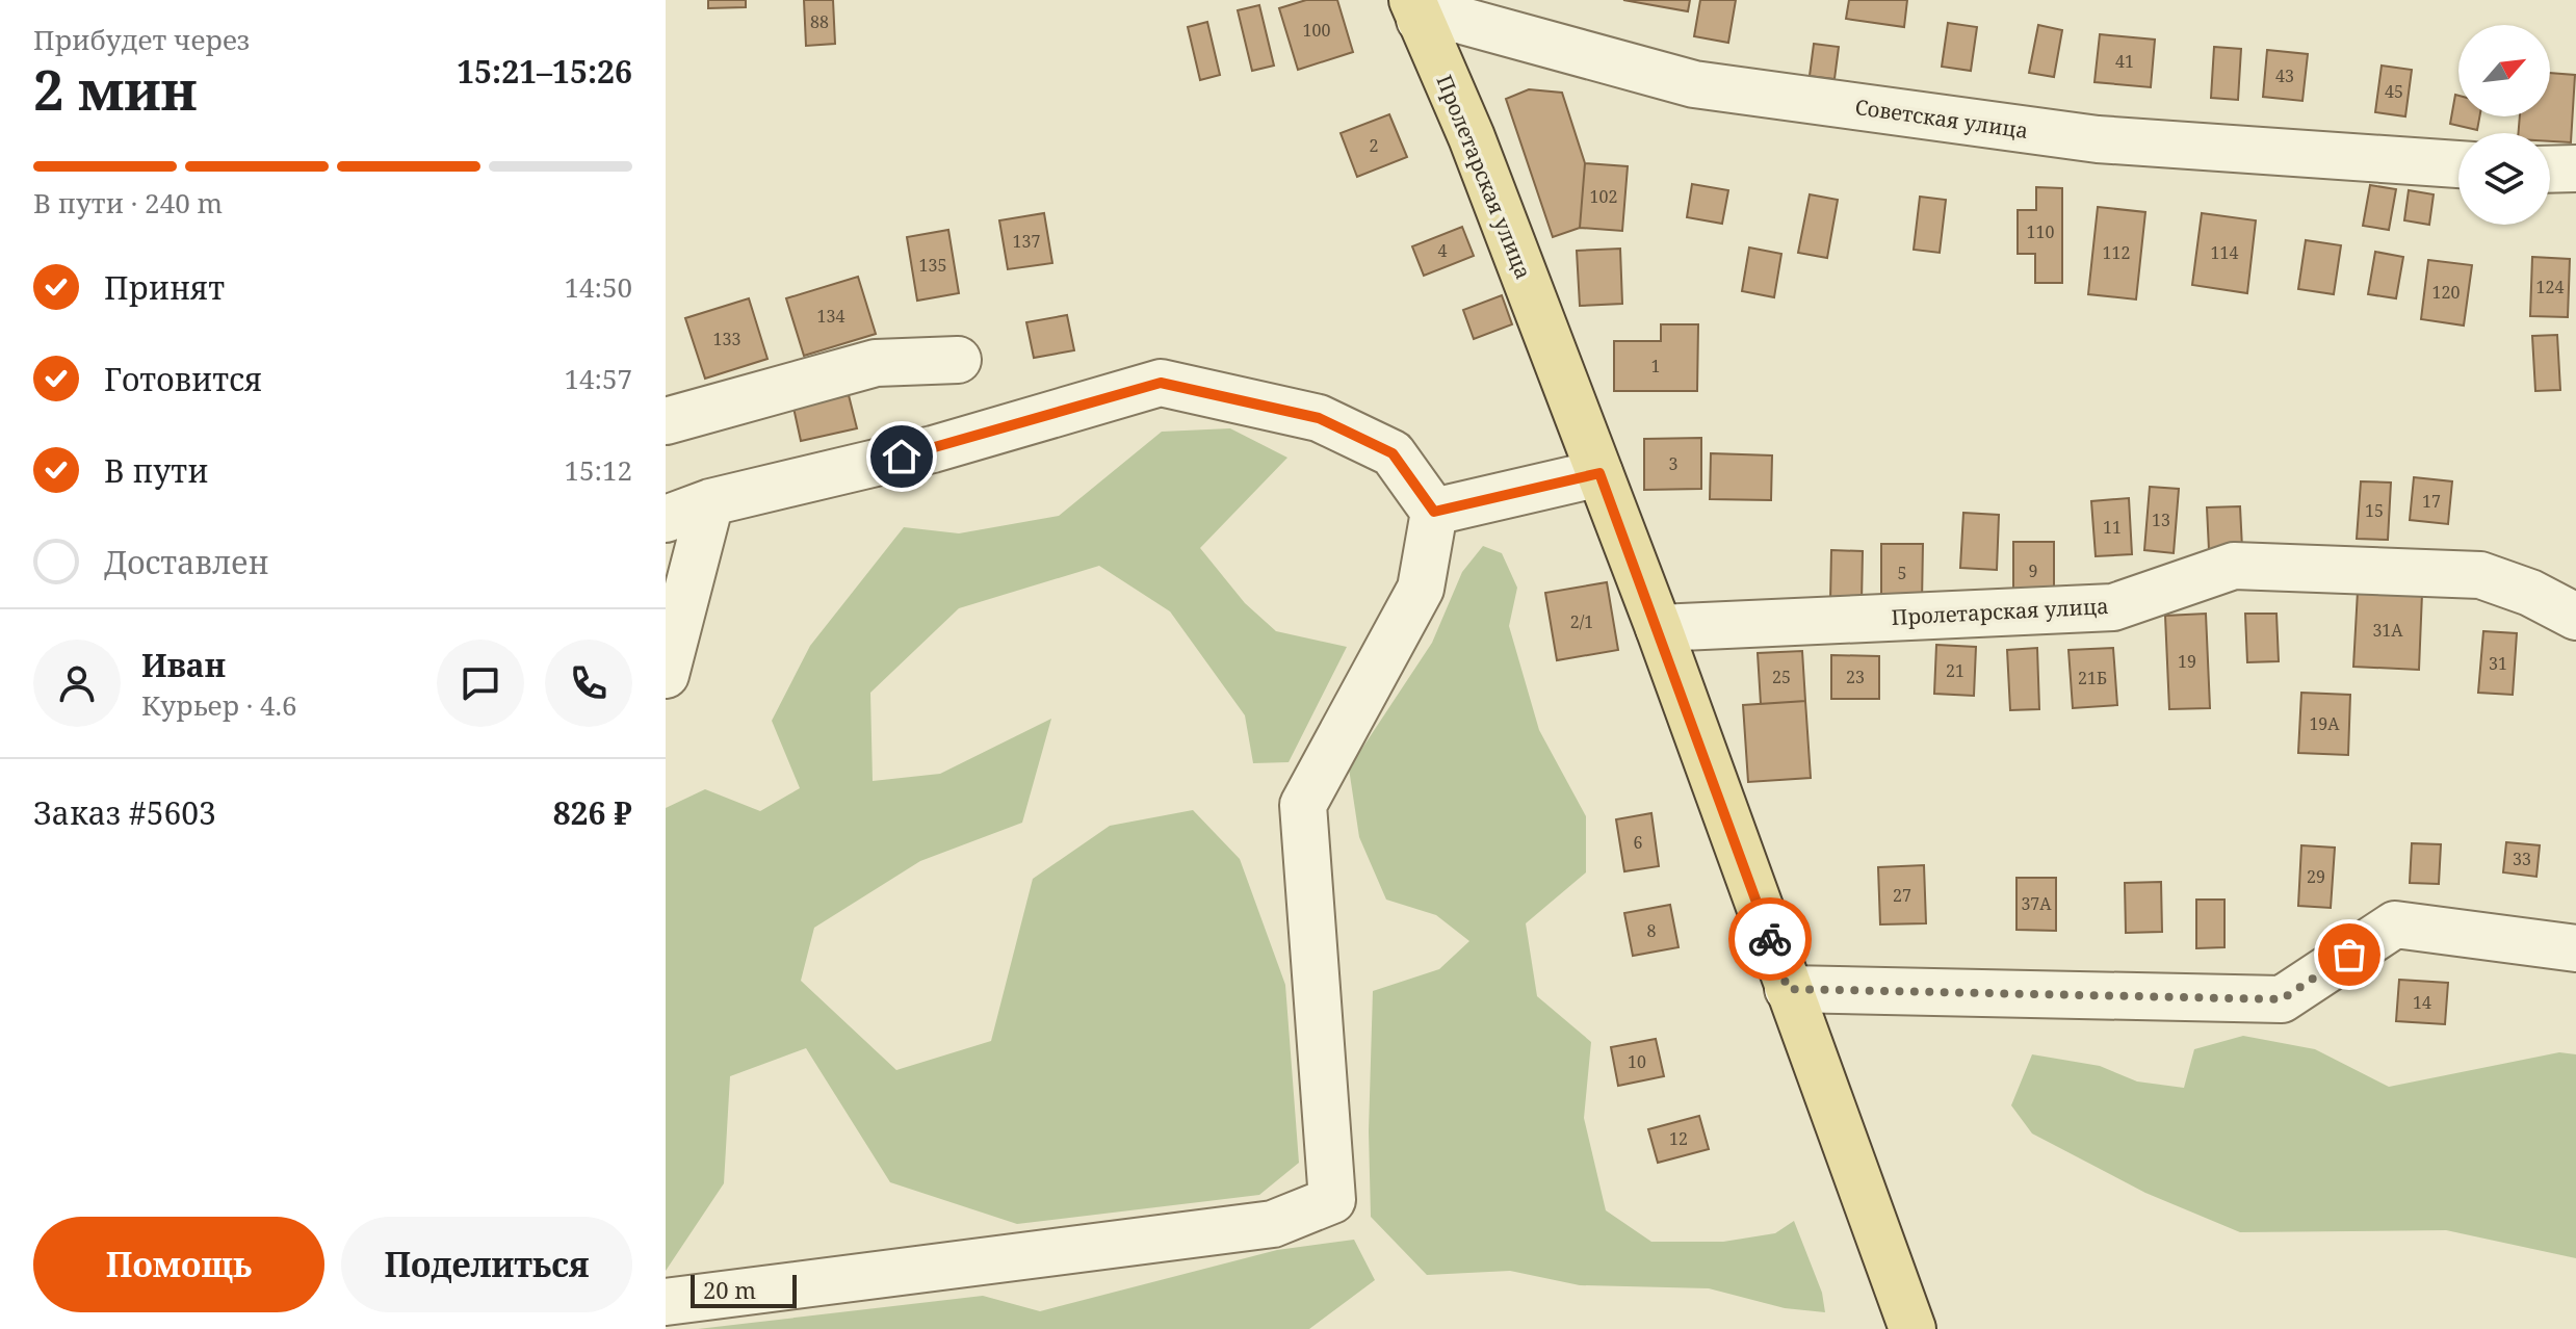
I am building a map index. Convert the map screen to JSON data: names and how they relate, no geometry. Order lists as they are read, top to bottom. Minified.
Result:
{"streets":{"main road":["Пролетарская улица"],"street":["Советская улица"]},"crossings":[["Советская улица","Пролетарская улица"]],"house_numbers":["88","100","41","43","45","2","102","110","137","4","112","114","135","124","120","134","133","1","3","17","15","13","11","9","5","2/1","31А","19","31","21","25","23","21Б","19А","6","33","29","27","37А","8","14","10","12"],"scale_bar":"20 m","north":"top right","page":{"heading":["2 мин","Прибудет через","15:21–15:26"],"panel":["Иван","Курьер · 4.6","Заказ #5603","826 ₽"],"bar":"В пути · 240 m","list":[["Принят","14:50"],["Готовится","14:57"],["В пути","15:12"],"Доставлен"],"buttons":["Помощь","Поделиться"],"scale":"20 m"}}
